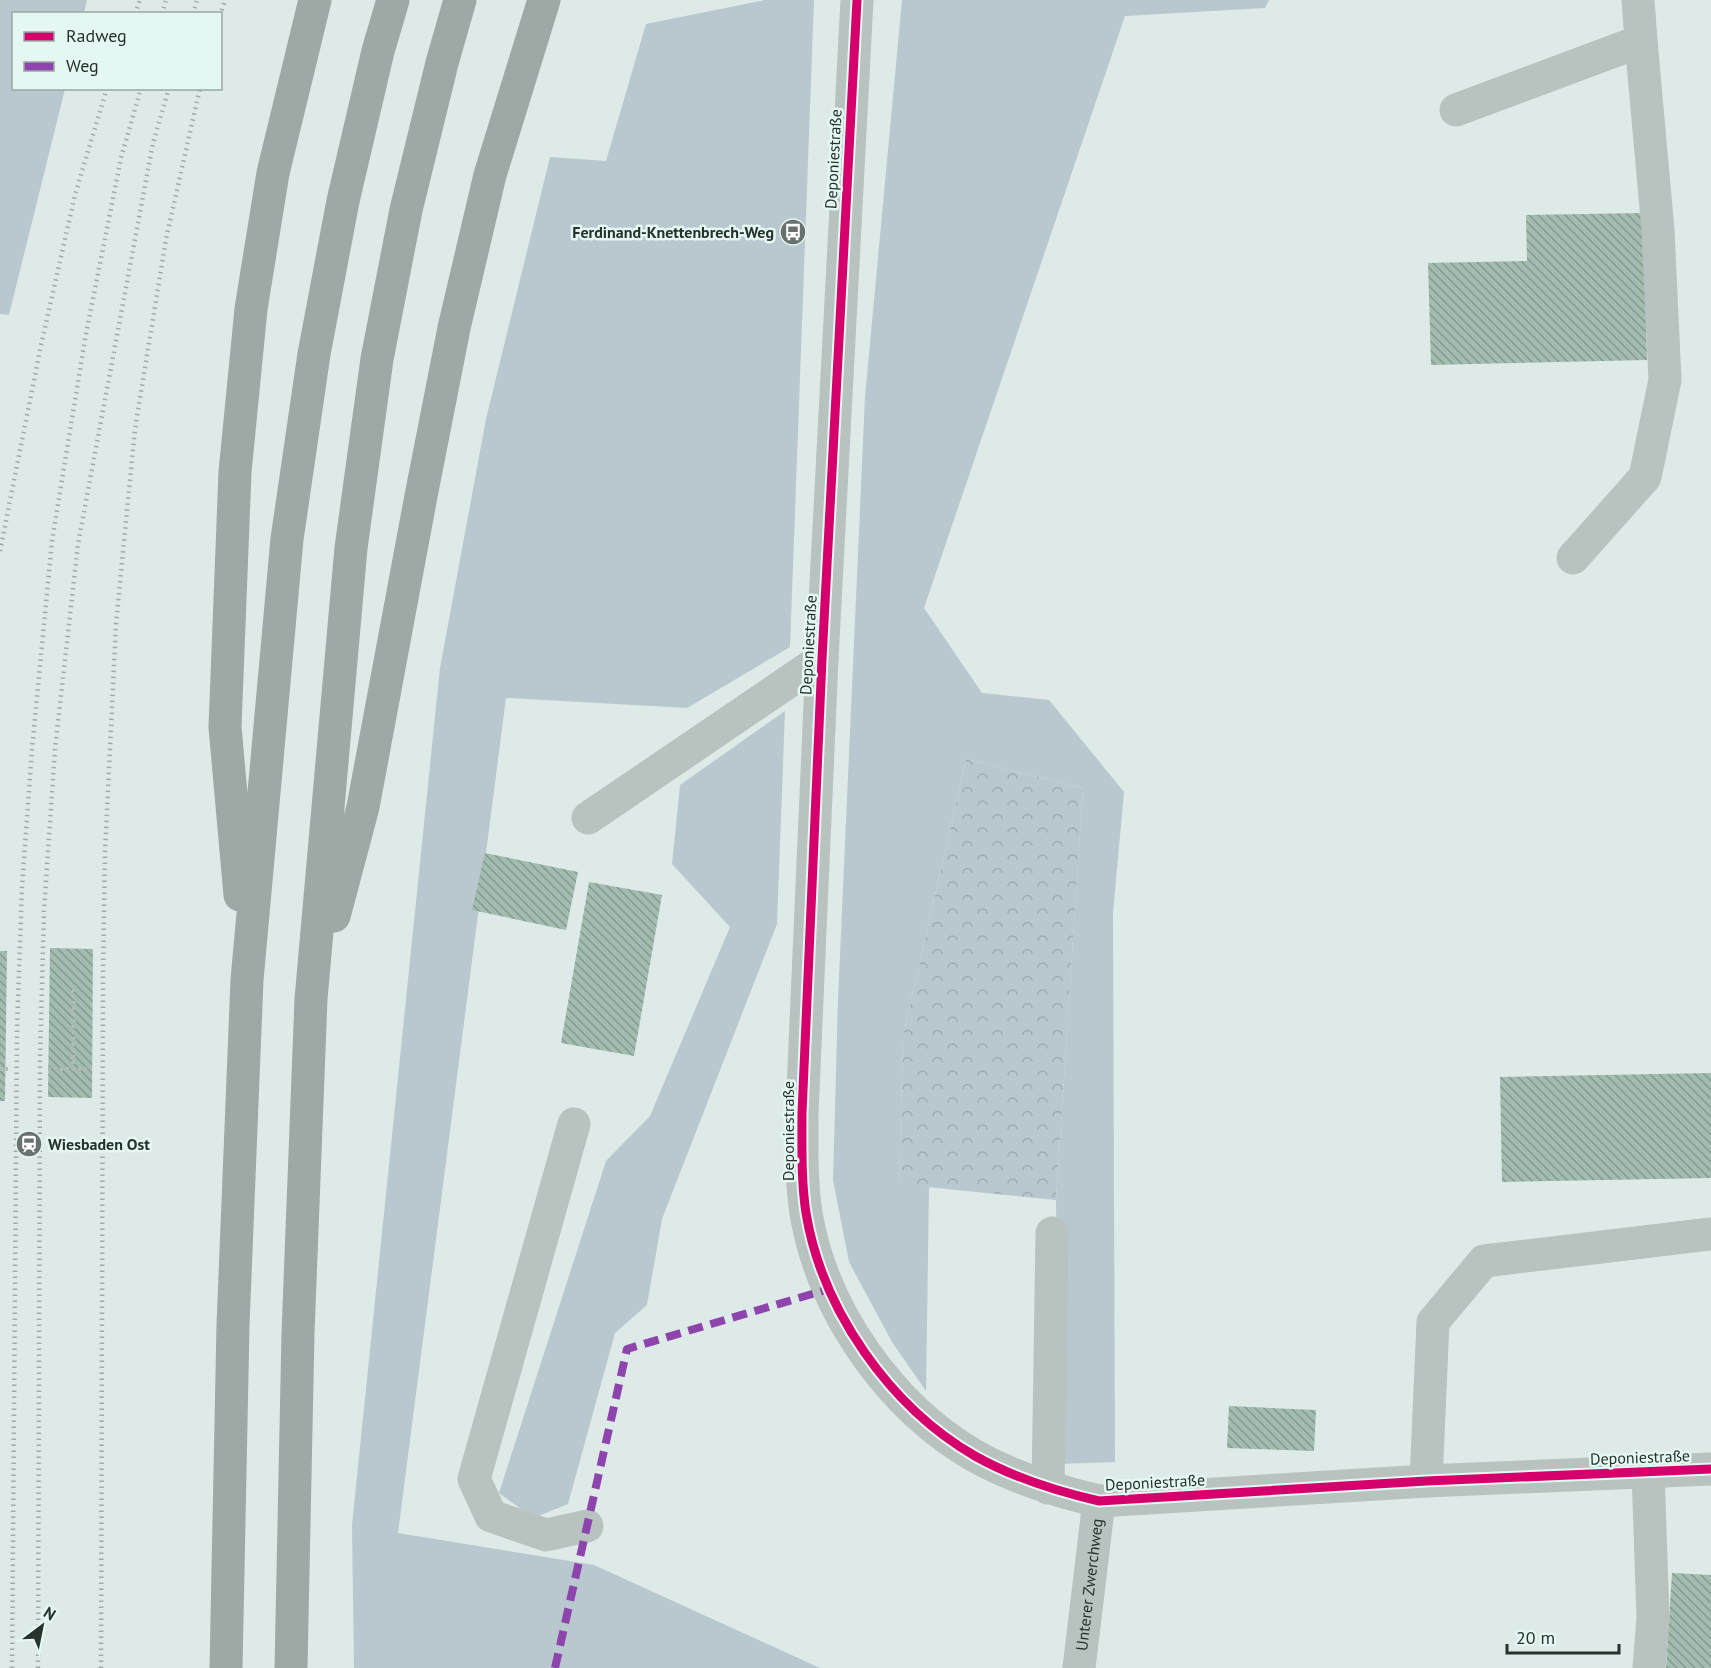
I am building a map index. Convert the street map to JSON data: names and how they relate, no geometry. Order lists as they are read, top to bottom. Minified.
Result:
{"streets":{"street":["Deponiestraße","Unterer Zwerchweg"]},"crossings":[["Deponiestraße","Unterer Zwerchweg"]],"places":{"bus stop":["Ferdinand-Knettenbrech-Weg"],"station":["Wiesbaden Ost"]},"legend":["Radweg","Weg"],"scale_bar":"20 m","north":"top right"}
